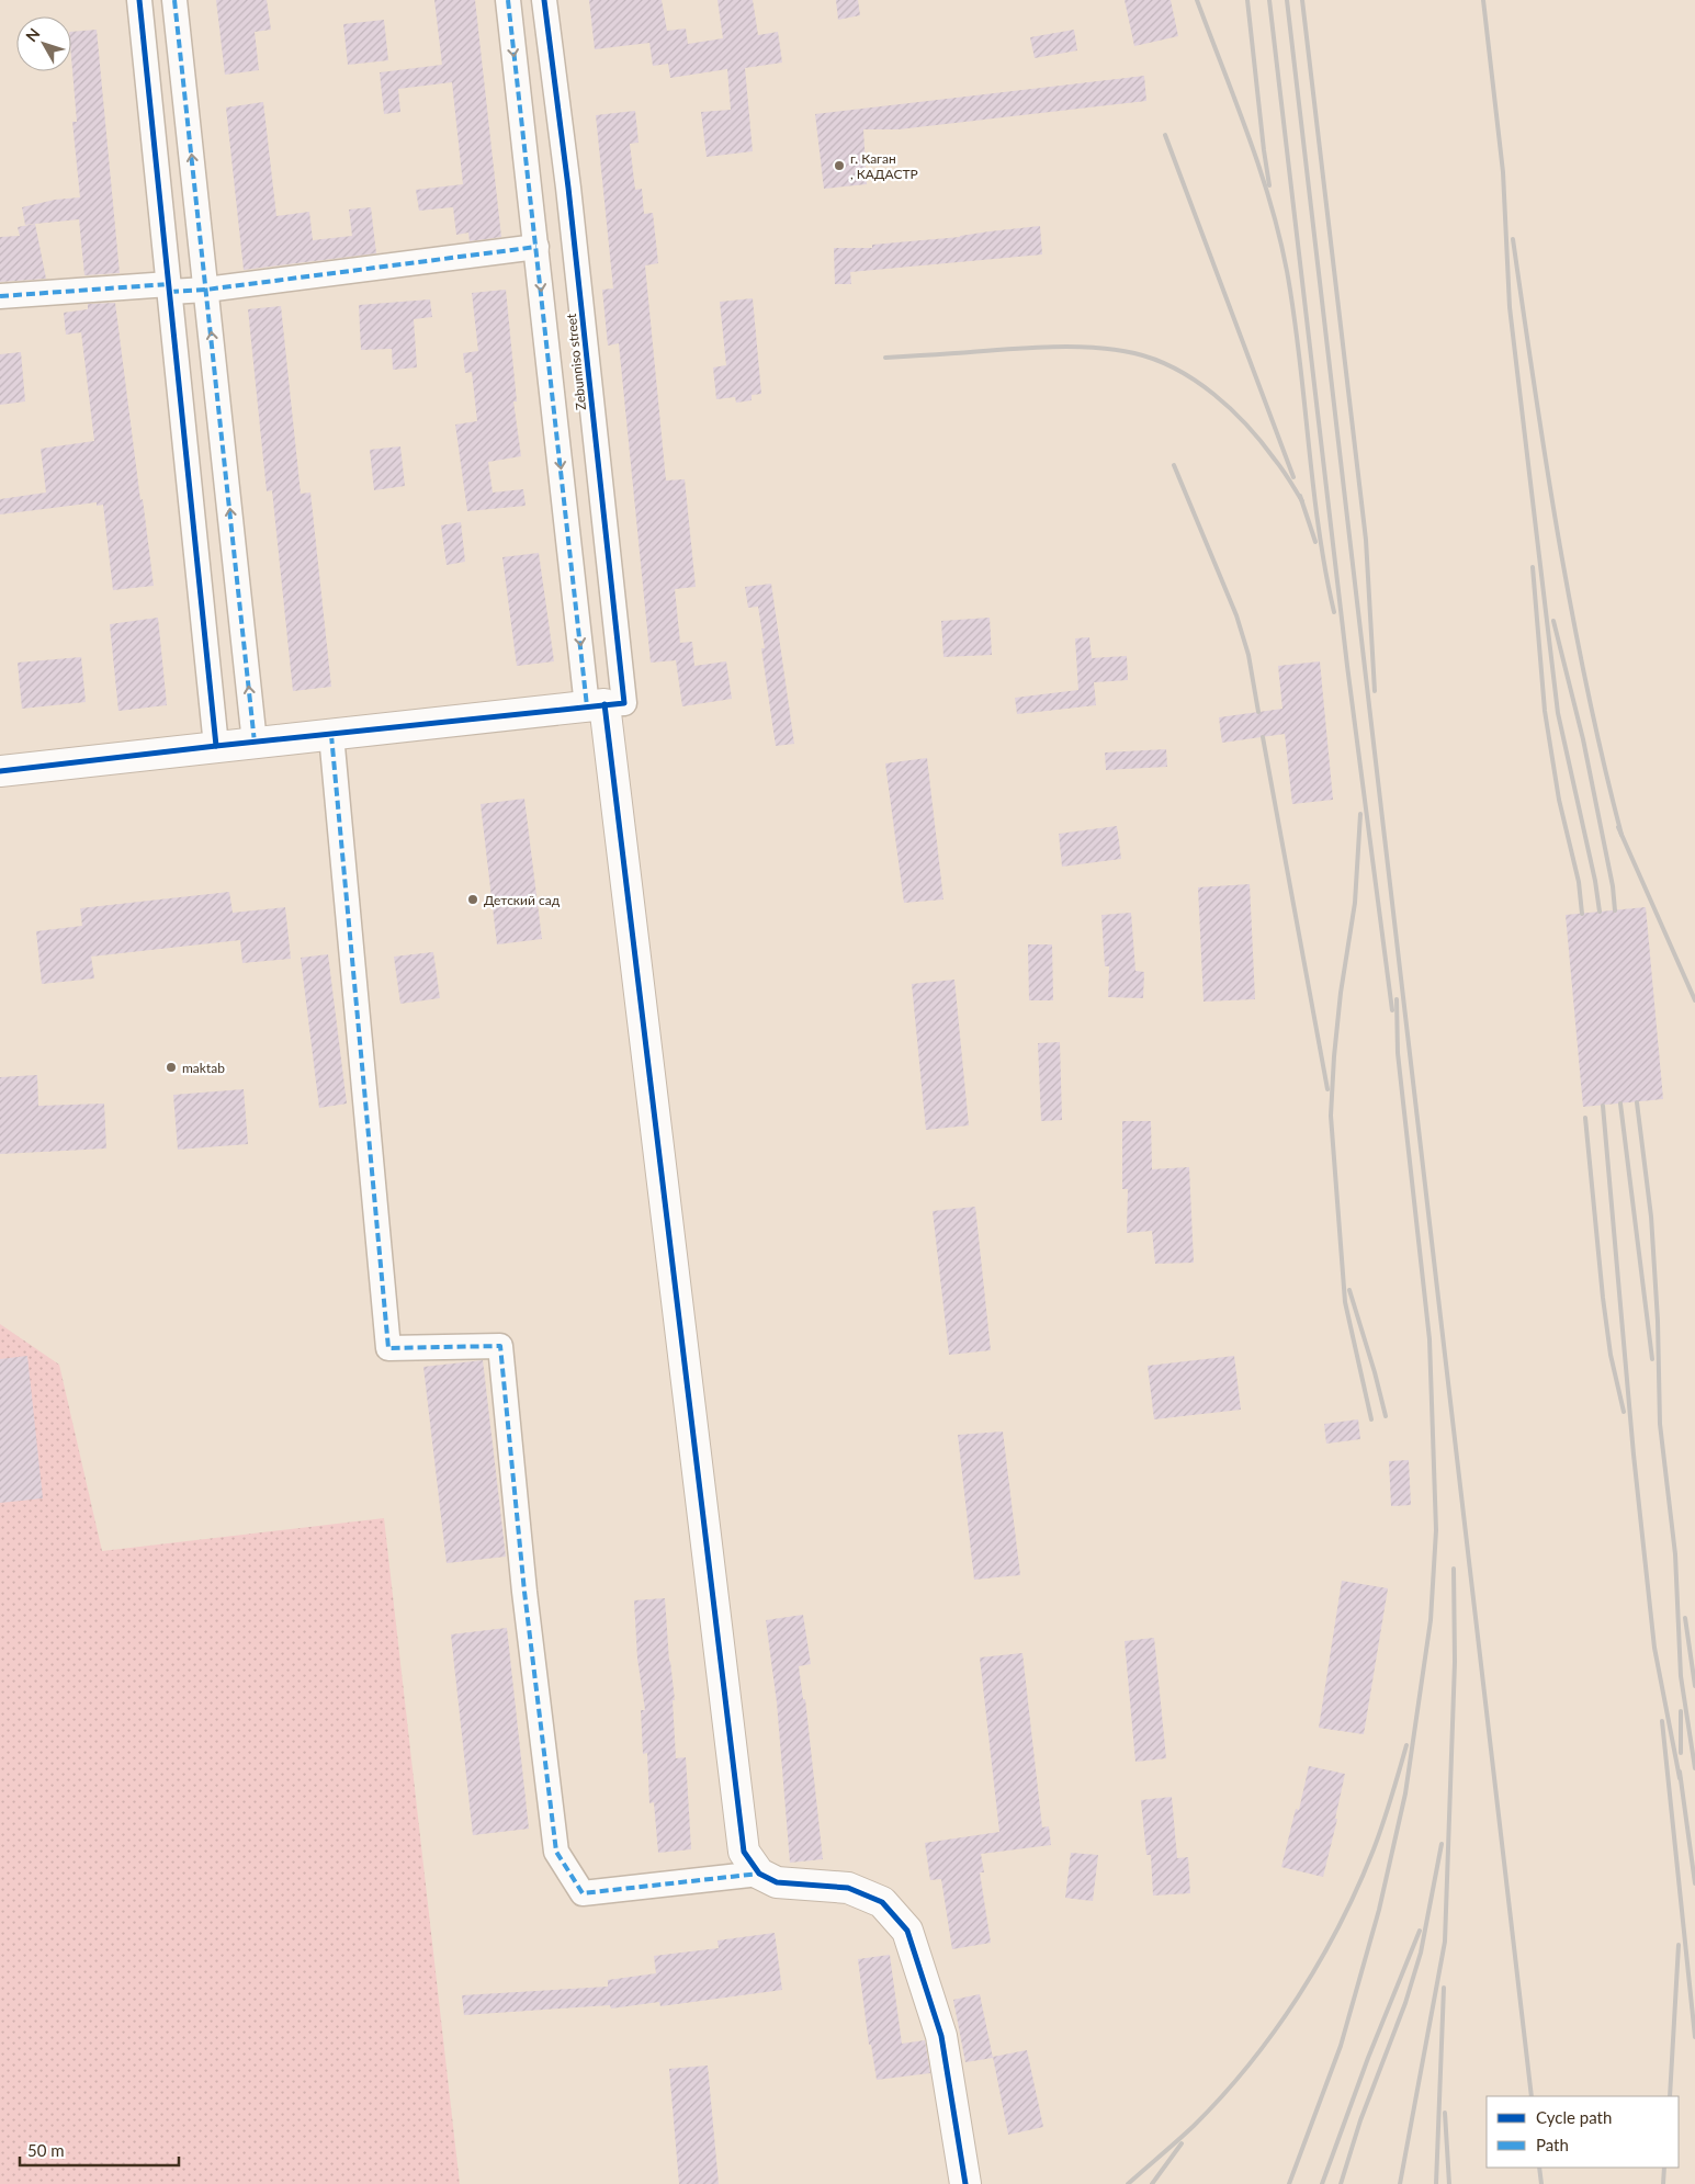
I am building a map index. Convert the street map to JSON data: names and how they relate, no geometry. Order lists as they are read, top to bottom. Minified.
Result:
{"streets":{"street":["Zebunniso street"]},"places":["г. Каган , КАДАСТР","Детский сад","maktab"],"legend":["Cycle path","Path"],"scale_bar":"50 m","north":"top left"}
